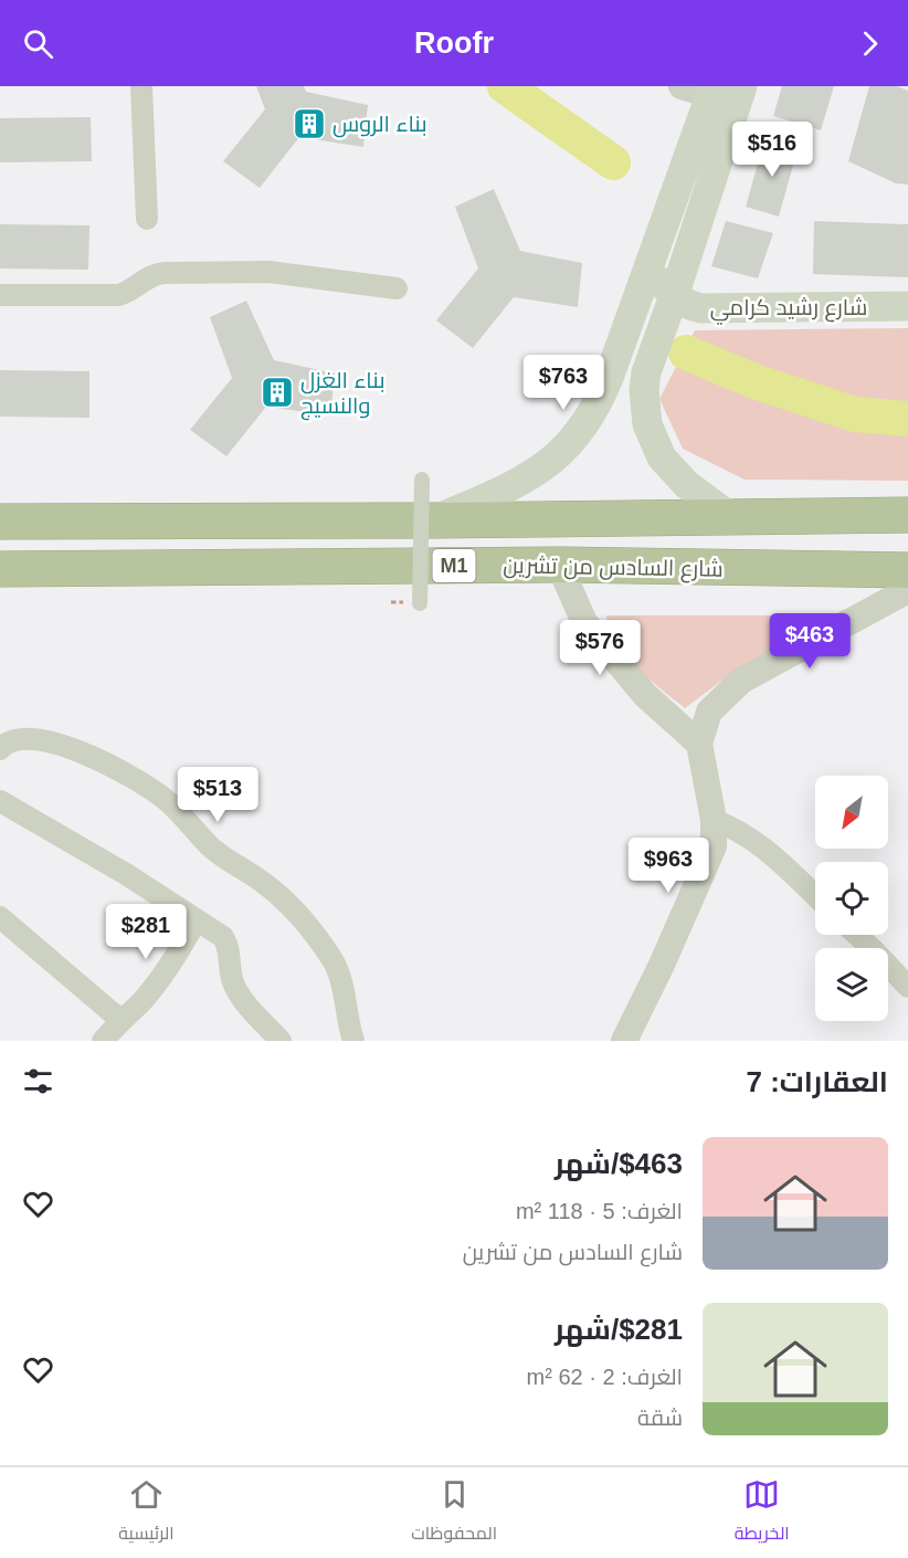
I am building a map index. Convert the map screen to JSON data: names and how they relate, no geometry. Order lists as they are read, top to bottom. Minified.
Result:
{"streets":{"highway":["M1","شارع السادس من تشرين"],"main road":["شارع رشيد كرامي"]},"places":{"building":["بناء الروس","بناء الغزل والنسيج"]},"north":"bottom left","page":{"header":"Roofr","price":["$516","$763","$463","$576","$513","$963","$281"],"heading":"العقارات: 7","list":[{"name":"$463/شهر","note":"الغرف: 5 · 118 m² · شارع السادس من تشرين"},{"name":"$281/شهر","note":"الغرف: 2 · 62 m² · شقة"}],"tabs":["الخريطة","المحفوظات","الرئيسية"]}}
